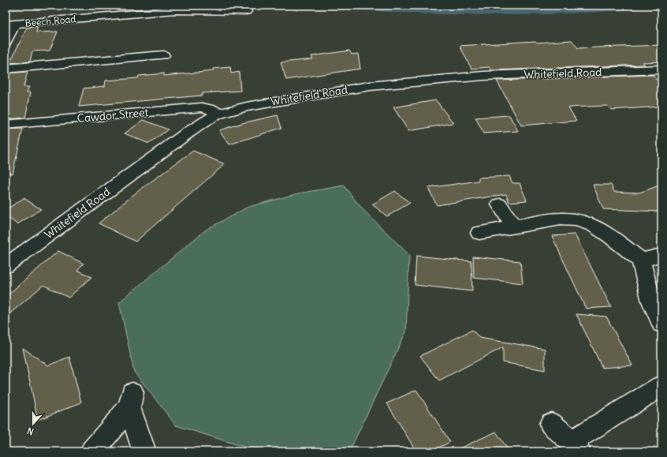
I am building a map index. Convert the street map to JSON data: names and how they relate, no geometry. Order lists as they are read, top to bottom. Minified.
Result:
{"streets":{"street":["Beech Road","Whitefield Road","Cawdor Street"]},"crossings":[["Whitefield Road","Cawdor Street"]],"north":"bottom"}
